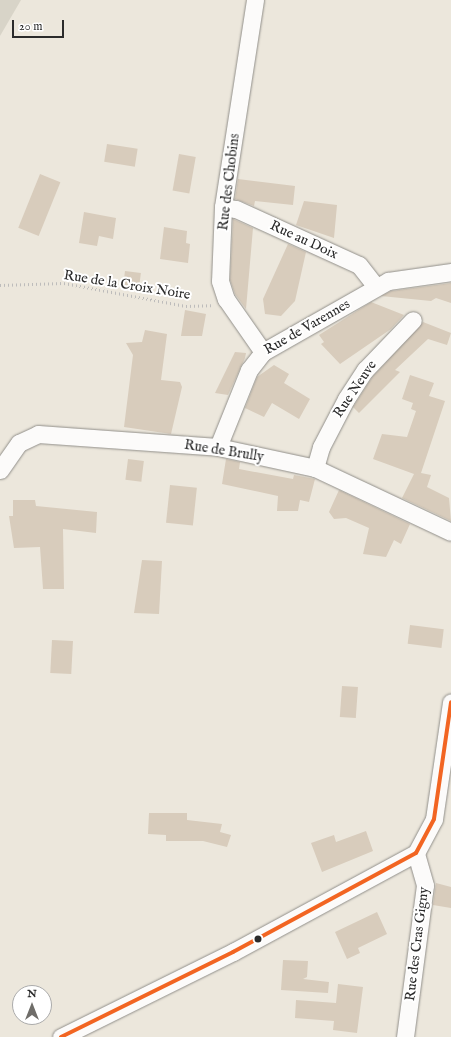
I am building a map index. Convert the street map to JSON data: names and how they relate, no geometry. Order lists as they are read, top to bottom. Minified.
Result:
{"streets":{"street":["Rue des Chobins","Rue au Doix","Rue de Varennes","Rue Neuve","Rue de Brully","Rue des Cras Gigny"],"path":["Rue de la Croix Noire"]},"crossings":[["Rue des Chobins","Rue au Doix"],["Rue des Chobins","Rue de la Croix Noire"],["Rue des Chobins","Rue de Varennes"],["Rue au Doix","Rue de Varennes"],["Rue de Varennes","Rue de Brully"],["Rue Neuve","Rue de Brully"]],"scale_bar":"20 m","north":"top"}
